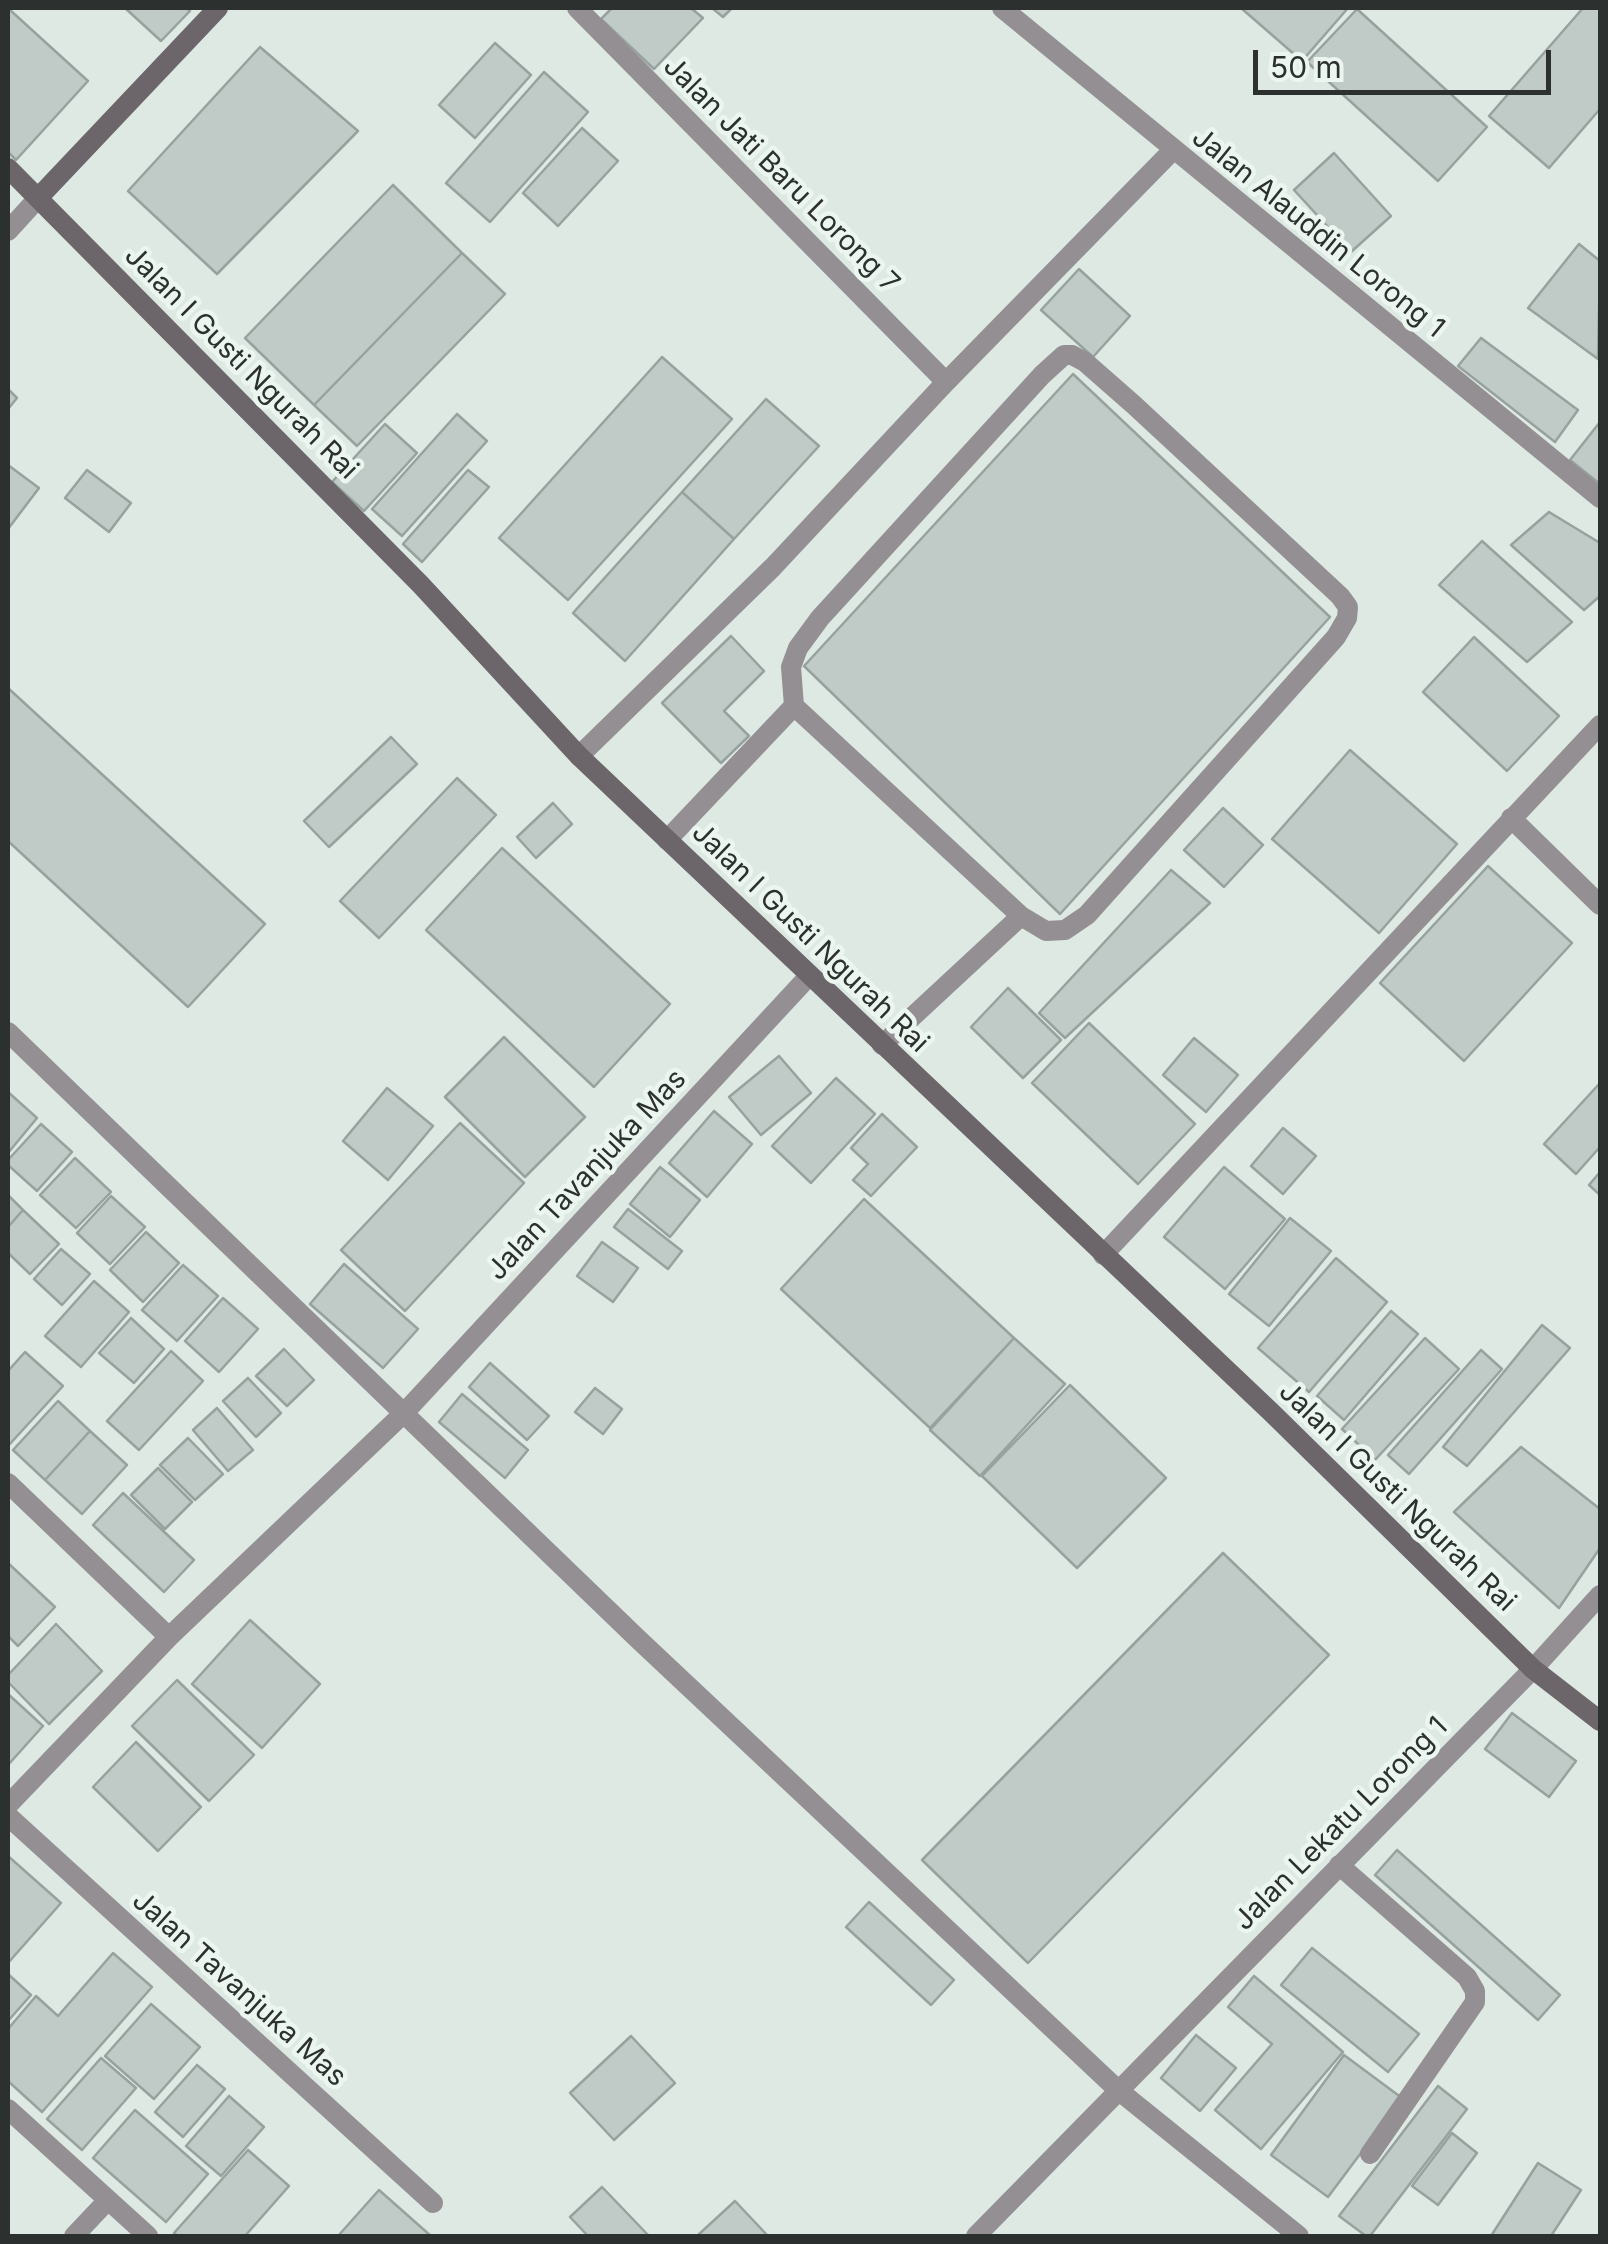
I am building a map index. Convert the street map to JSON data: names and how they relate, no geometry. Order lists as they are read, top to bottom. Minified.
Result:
{"streets":{"main road":["Jalan I Gusti Ngurah Rai"],"street":["Jalan Jati Baru Lorong 7","Jalan Alauddin Lorong 1","Jalan Tavanjuka Mas","Jalan Lekatu Lorong 1"]},"crossings":[["Jalan I Gusti Ngurah Rai","Jalan Tavanjuka Mas"],["Jalan I Gusti Ngurah Rai","Jalan Lekatu Lorong 1"]],"scale_bar":"50 m"}
